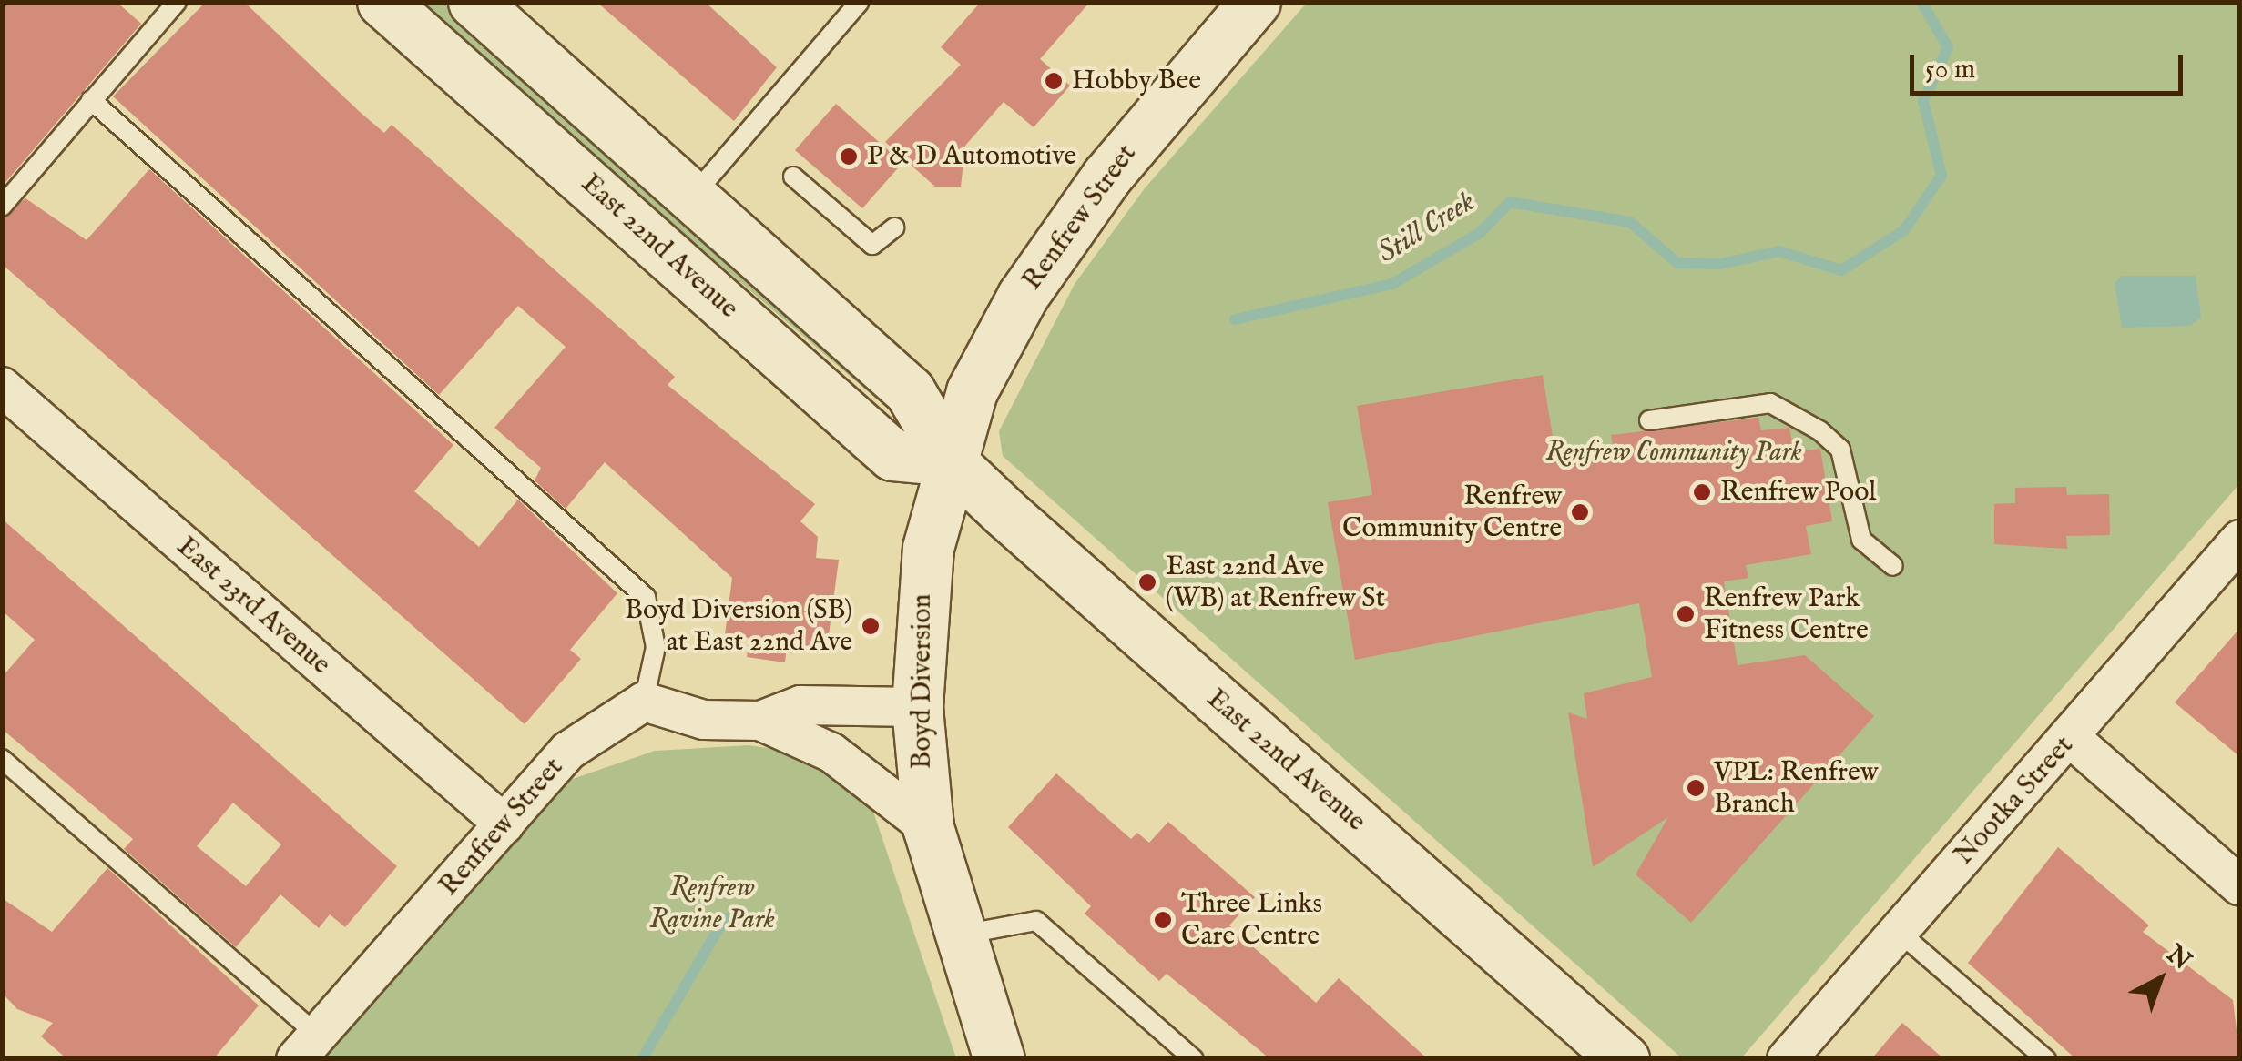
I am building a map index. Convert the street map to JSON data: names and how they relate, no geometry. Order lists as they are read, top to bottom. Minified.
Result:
{"streets":{"street":["Renfrew Street","East 22nd Avenue","East 23rd Avenue","Boyd Diversion","Nootka Street"]},"crossings":[["Renfrew Street","East 22nd Avenue"],["Renfrew Street","East 23rd Avenue"],["Renfrew Street","Boyd Diversion"],["East 22nd Avenue","Boyd Diversion"]],"water":["Still Creek"],"parks":["Renfrew Community Park","Renfrew Ravine Park"],"places":["Hobby Bee","P & D Automotive","Renfrew Pool","Renfrew Community Centre","East 22nd Ave (WB) at Renfrew St","Renfrew Park Fitness Centre","Boyd Diversion (SB) at East 22nd Ave","VPL: Renfrew Branch","Three Links Care Centre"],"scale_bar":"50 m","north":"top right"}
